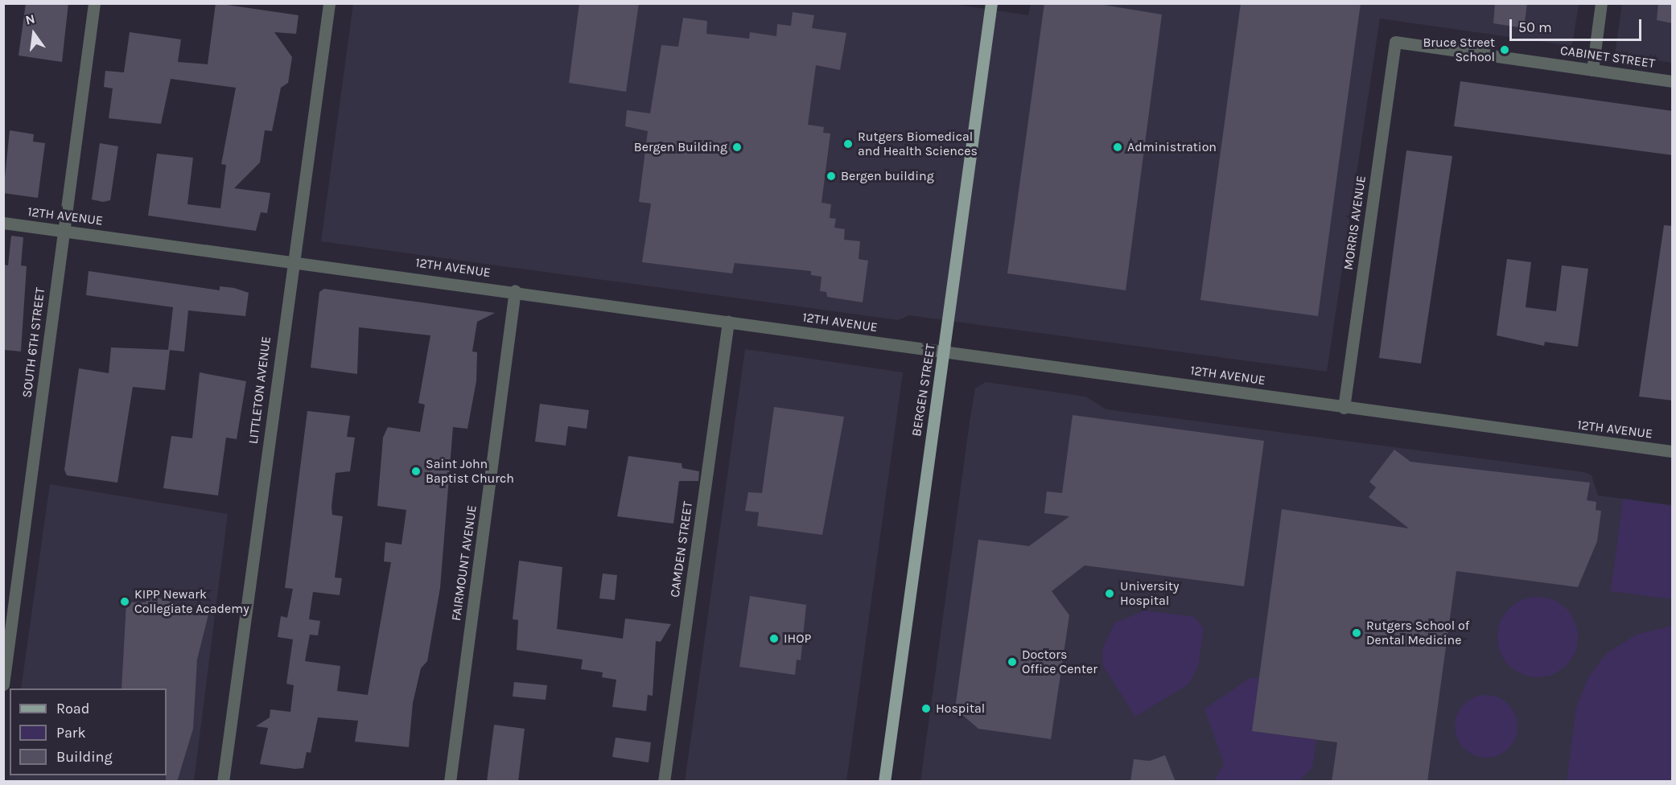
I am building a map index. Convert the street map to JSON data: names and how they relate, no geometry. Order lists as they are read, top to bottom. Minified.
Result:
{"streets":{"main road":["BERGEN STREET"],"street":["CABINET STREET","12TH AVENUE","MORRIS AVENUE","SOUTH 6TH STREET","LITTLETON AVENUE","CAMDEN STREET","FAIRMOUNT AVENUE"]},"crossings":[["CABINET STREET","MORRIS AVENUE"],["12TH AVENUE","MORRIS AVENUE"],["12TH AVENUE","SOUTH 6TH STREET"],["12TH AVENUE","LITTLETON AVENUE"],["12TH AVENUE","BERGEN STREET"],["12TH AVENUE","CAMDEN STREET"],["12TH AVENUE","FAIRMOUNT AVENUE"]],"places":["Bruce Street School","Rutgers Biomedical and Health Sciences","Bergen Building","Administration","Bergen building","Saint John Baptist Church","University Hospital","KIPP Newark Collegiate Academy","Rutgers School of Dental Medicine","IHOP","Doctors Office Center","Hospital"],"legend":["Road","Park","Building"],"scale_bar":"50 m","north":"top"}
